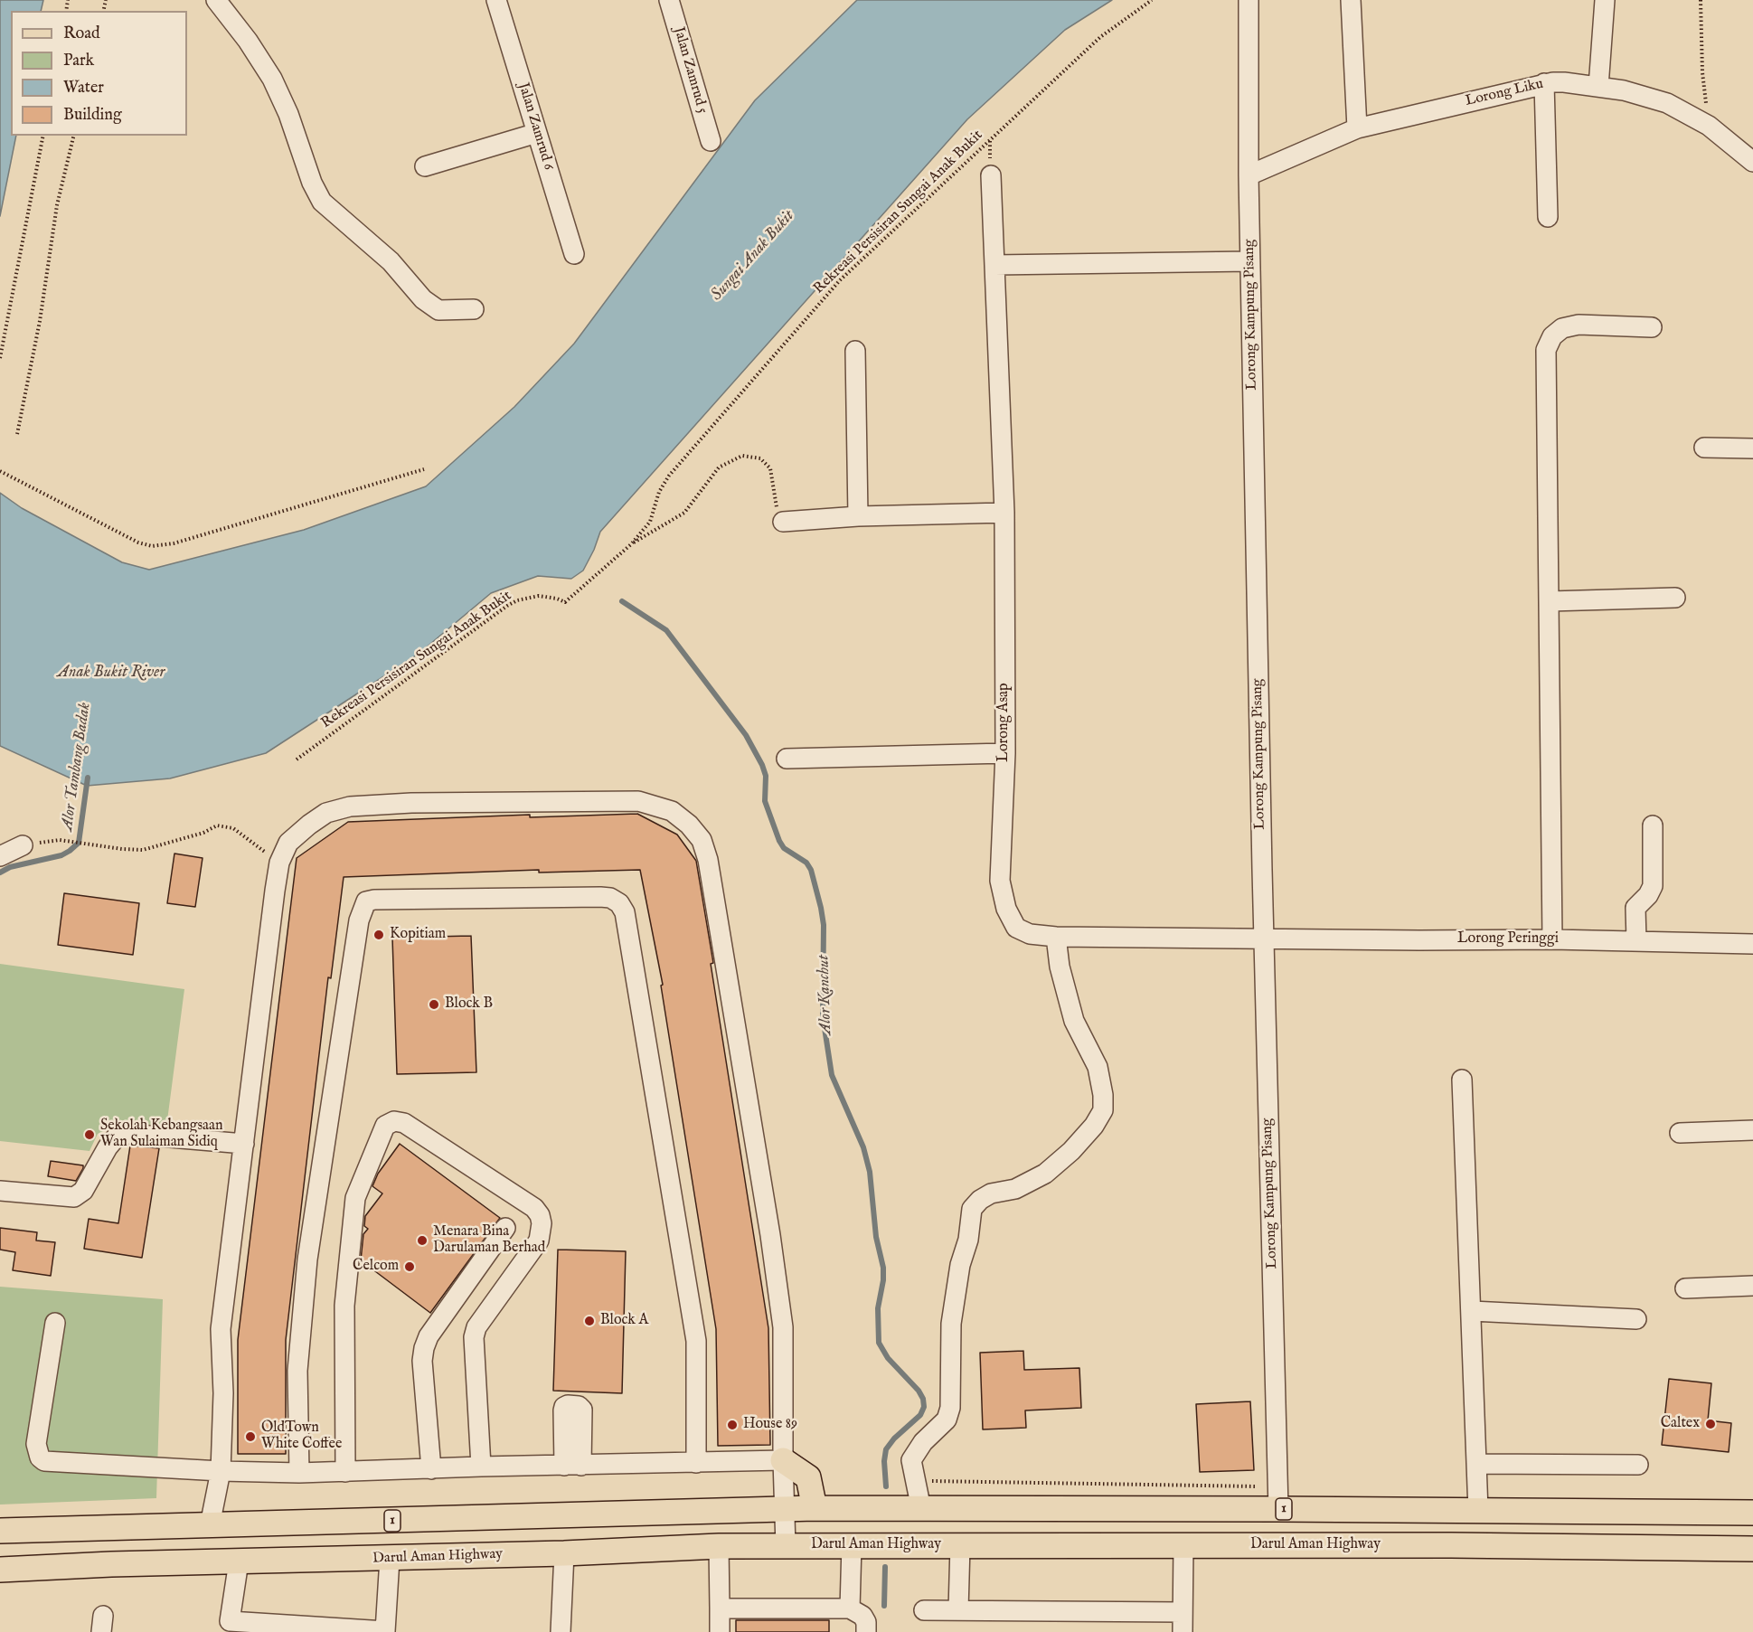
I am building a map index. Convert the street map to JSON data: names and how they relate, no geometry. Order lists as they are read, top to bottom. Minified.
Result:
{"streets":{"main road":["1","Darul Aman Highway"],"street":["Jalan Zamrud 5","Lorong Liku","Jalan Zamrud 6","Lorong Kampung Pisang","Lorong Asap","Lorong Peringgi"],"path":["Rekreasi Persisiran Sungai Anak Bukit"]},"crossings":[["Lorong Liku","Lorong Kampung Pisang"],["Lorong Kampung Pisang","Lorong Asap"],["Lorong Kampung Pisang","Lorong Peringgi"],["Lorong Kampung Pisang","1"],["Lorong Asap","Lorong Peringgi"]],"water":["Sungai Anak Bukit","Anak Bukit River","Alor Tambang Badak","Alor Kanchut"],"places":["Kopitiam","Block B","Sekolah Kebangsaan Wan Sulaiman Sidiq","Menara Bina Darulaman Berhad","Celcom","Block A","Caltex","House 89","OldTown White Coffee"],"legend":["Road","Park","Water","Building"]}
